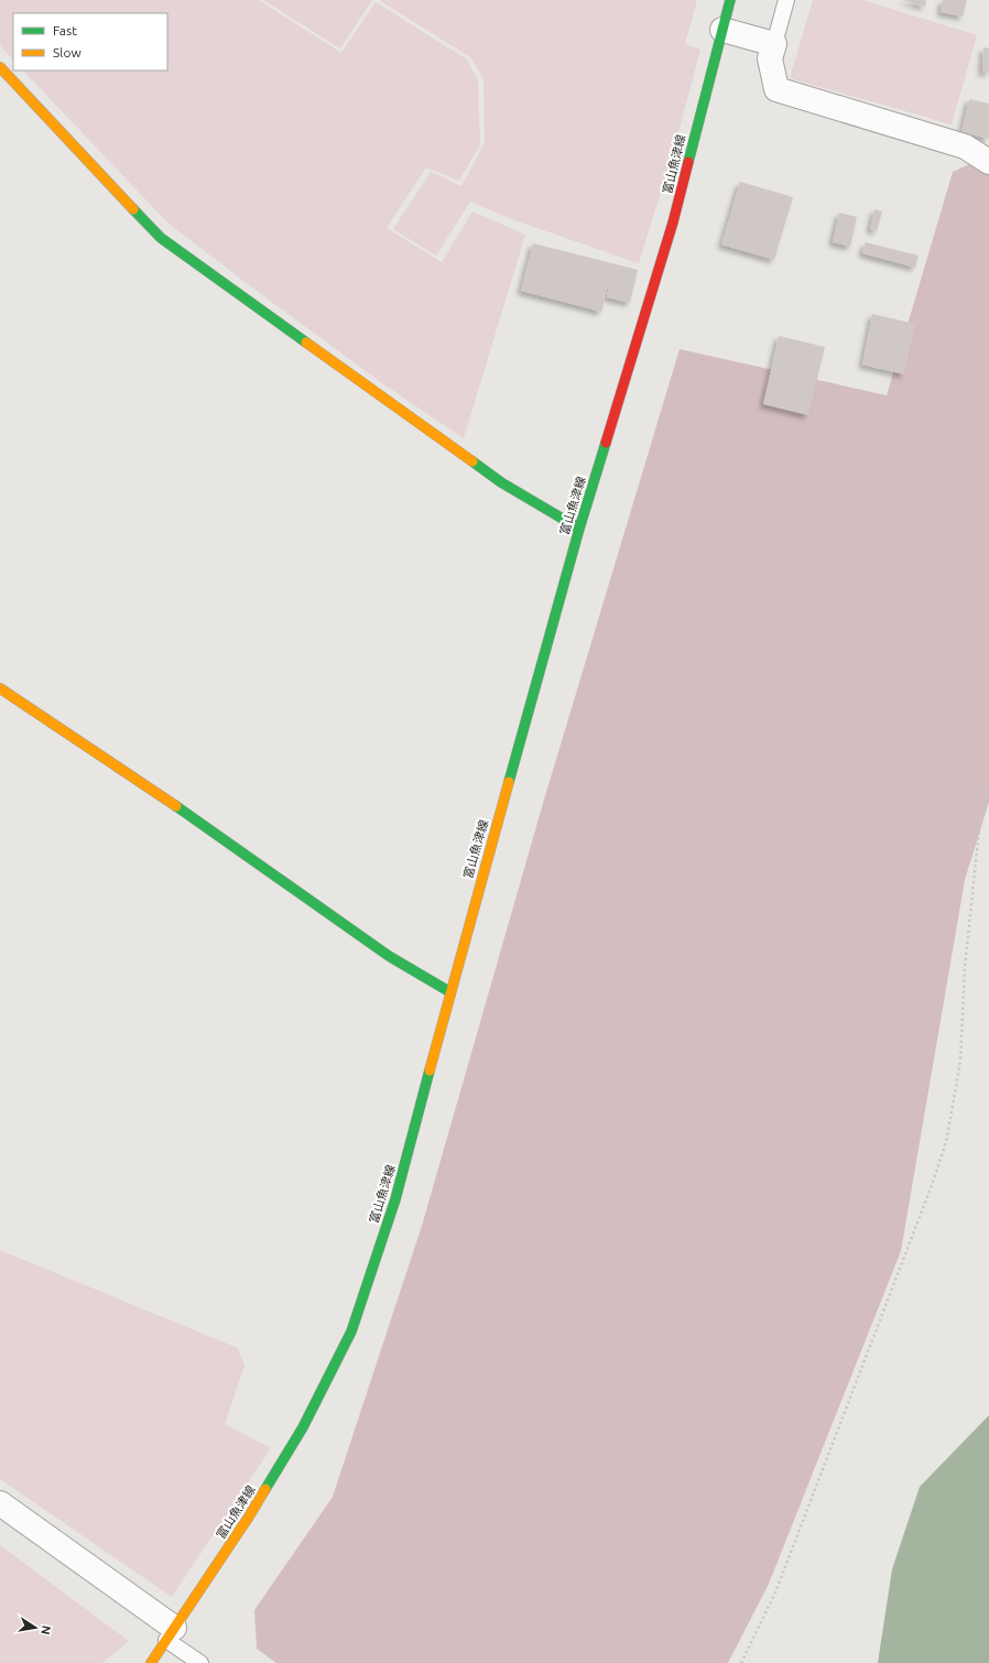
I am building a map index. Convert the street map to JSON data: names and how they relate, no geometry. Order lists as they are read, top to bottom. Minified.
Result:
{"streets":{"main road":["富山魚津線"]},"legend":["Fast","Slow"],"north":"right"}
